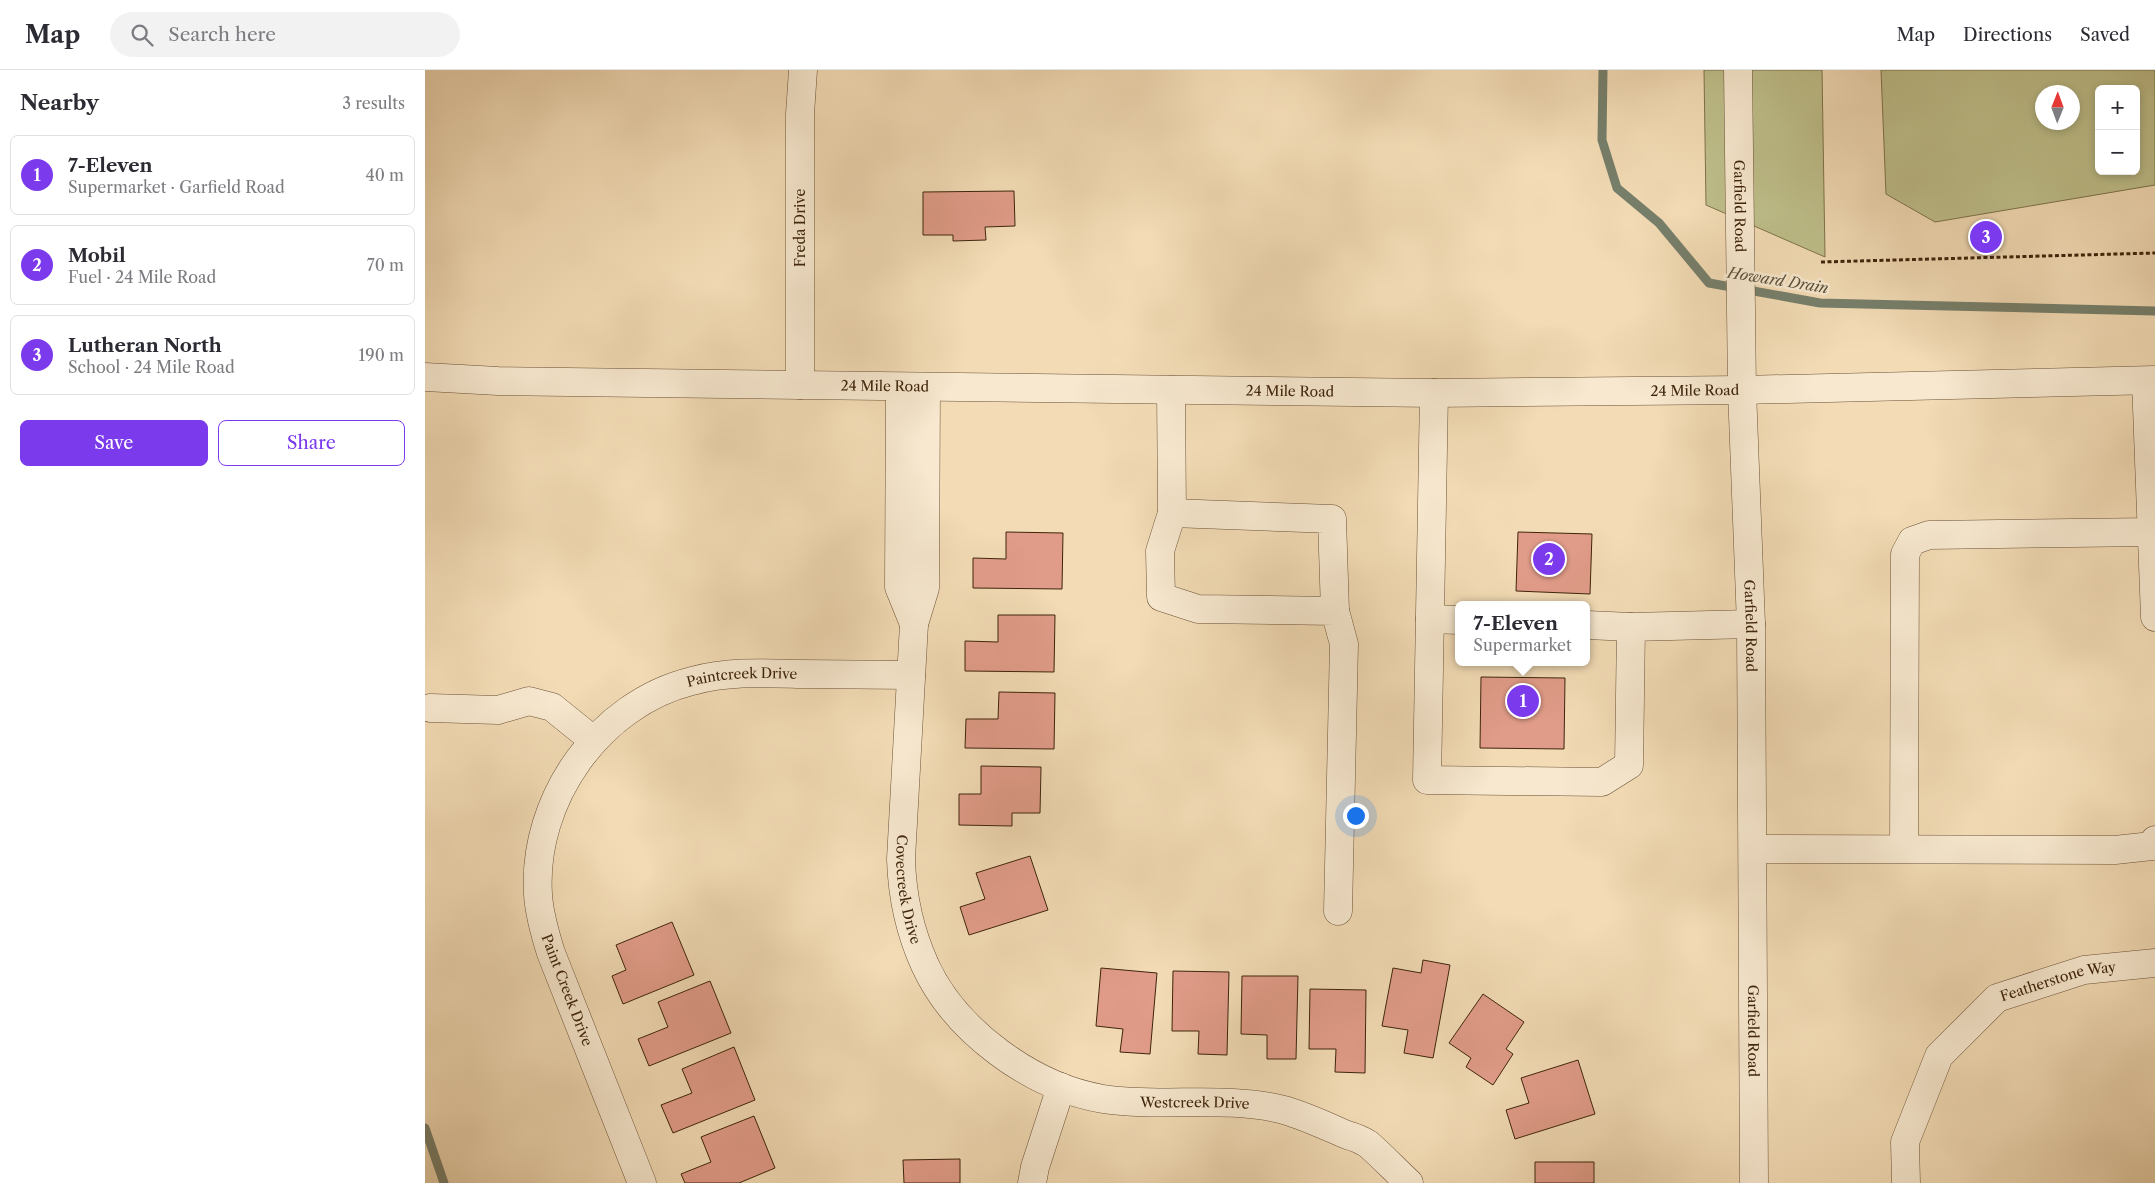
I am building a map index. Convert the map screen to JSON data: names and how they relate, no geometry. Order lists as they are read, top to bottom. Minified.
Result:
{"streets":{"street":["Garfield Road","Freda Drive","24 Mile Road","Paintcreek Drive","Covecreek Drive","Featherstone Way","Paint Creek Drive","Westcreek Drive"]},"crossings":[["Garfield Road","24 Mile Road"],["Freda Drive","24 Mile Road"],["24 Mile Road","Covecreek Drive"],["Paintcreek Drive","Covecreek Drive"],["Paintcreek Drive","Paint Creek Drive"],["Covecreek Drive","Westcreek Drive"]],"water":["Howard Drain"],"north":"top","page":{"header":"Map","search":"Search here","nav":["Map","Directions","Saved"],"heading":["Nearby","3 results"],"map_buttons":["+","−"],"list":[{"mark":"1","name":"7-Eleven","note":"Supermarket · Garfield Road","value":"40 m"},{"mark":"2","name":"Mobil","note":"Fuel · 24 Mile Road","value":"70 m"},{"mark":"3","name":"Lutheran North","note":"School · 24 Mile Road","value":"190 m"}],"pins":["3","2","1"],"buttons":["Save","Share"],"popup":["7-Eleven","Supermarket"]}}
